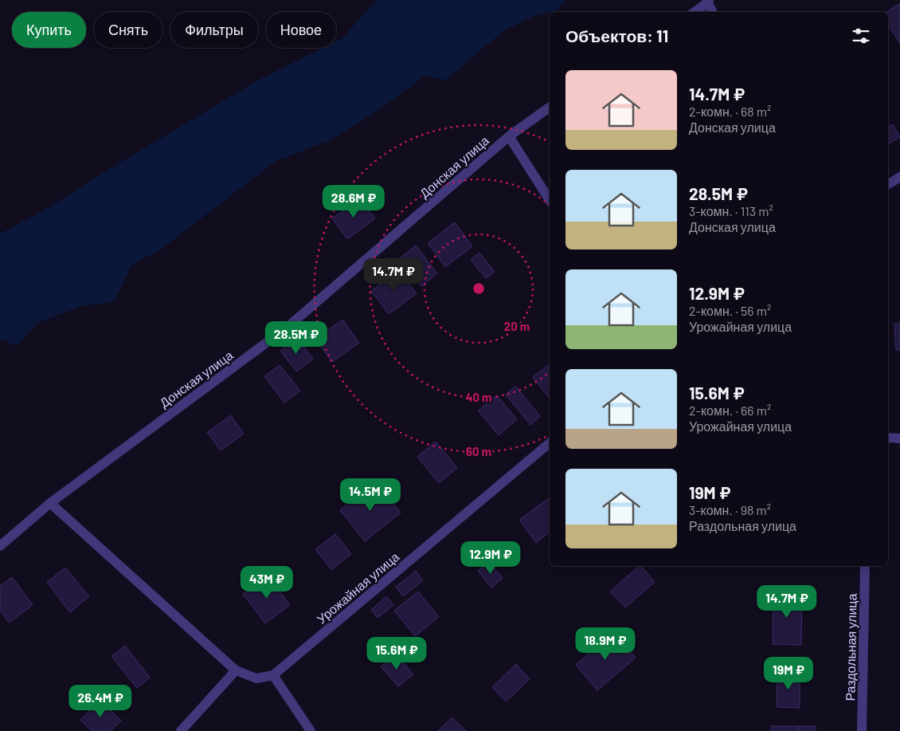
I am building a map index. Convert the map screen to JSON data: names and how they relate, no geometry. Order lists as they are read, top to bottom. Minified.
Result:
{"streets":{"street":["Донская улица","Урожайная улица","Раздольная улица"]},"page":{"chip":["Купить","Снять","Фильтры","Новое"],"heading":"Объектов: 11","list":[{"name":"14.7M ₽","note":"2-комн. · 68 m² · Донская улица"},{"name":"28.5M ₽","note":"3-комн. · 113 m² · Донская улица"},{"name":"12.9M ₽","note":"2-комн. · 56 m² · Урожайная улица"},{"name":"15.6M ₽","note":"2-комн. · 66 m² · Урожайная улица"},{"name":"19M ₽","note":"3-комн. · 98 m² · Раздольная улица"}],"price":["28.6M ₽","14.7M ₽","28.5M ₽","14.5M ₽","12.9M ₽","43M ₽","14.7M ₽","18.9M ₽","15.6M ₽","19M ₽","26.4M ₽"]},"rings":["20 m","40 m","60 m"]}
